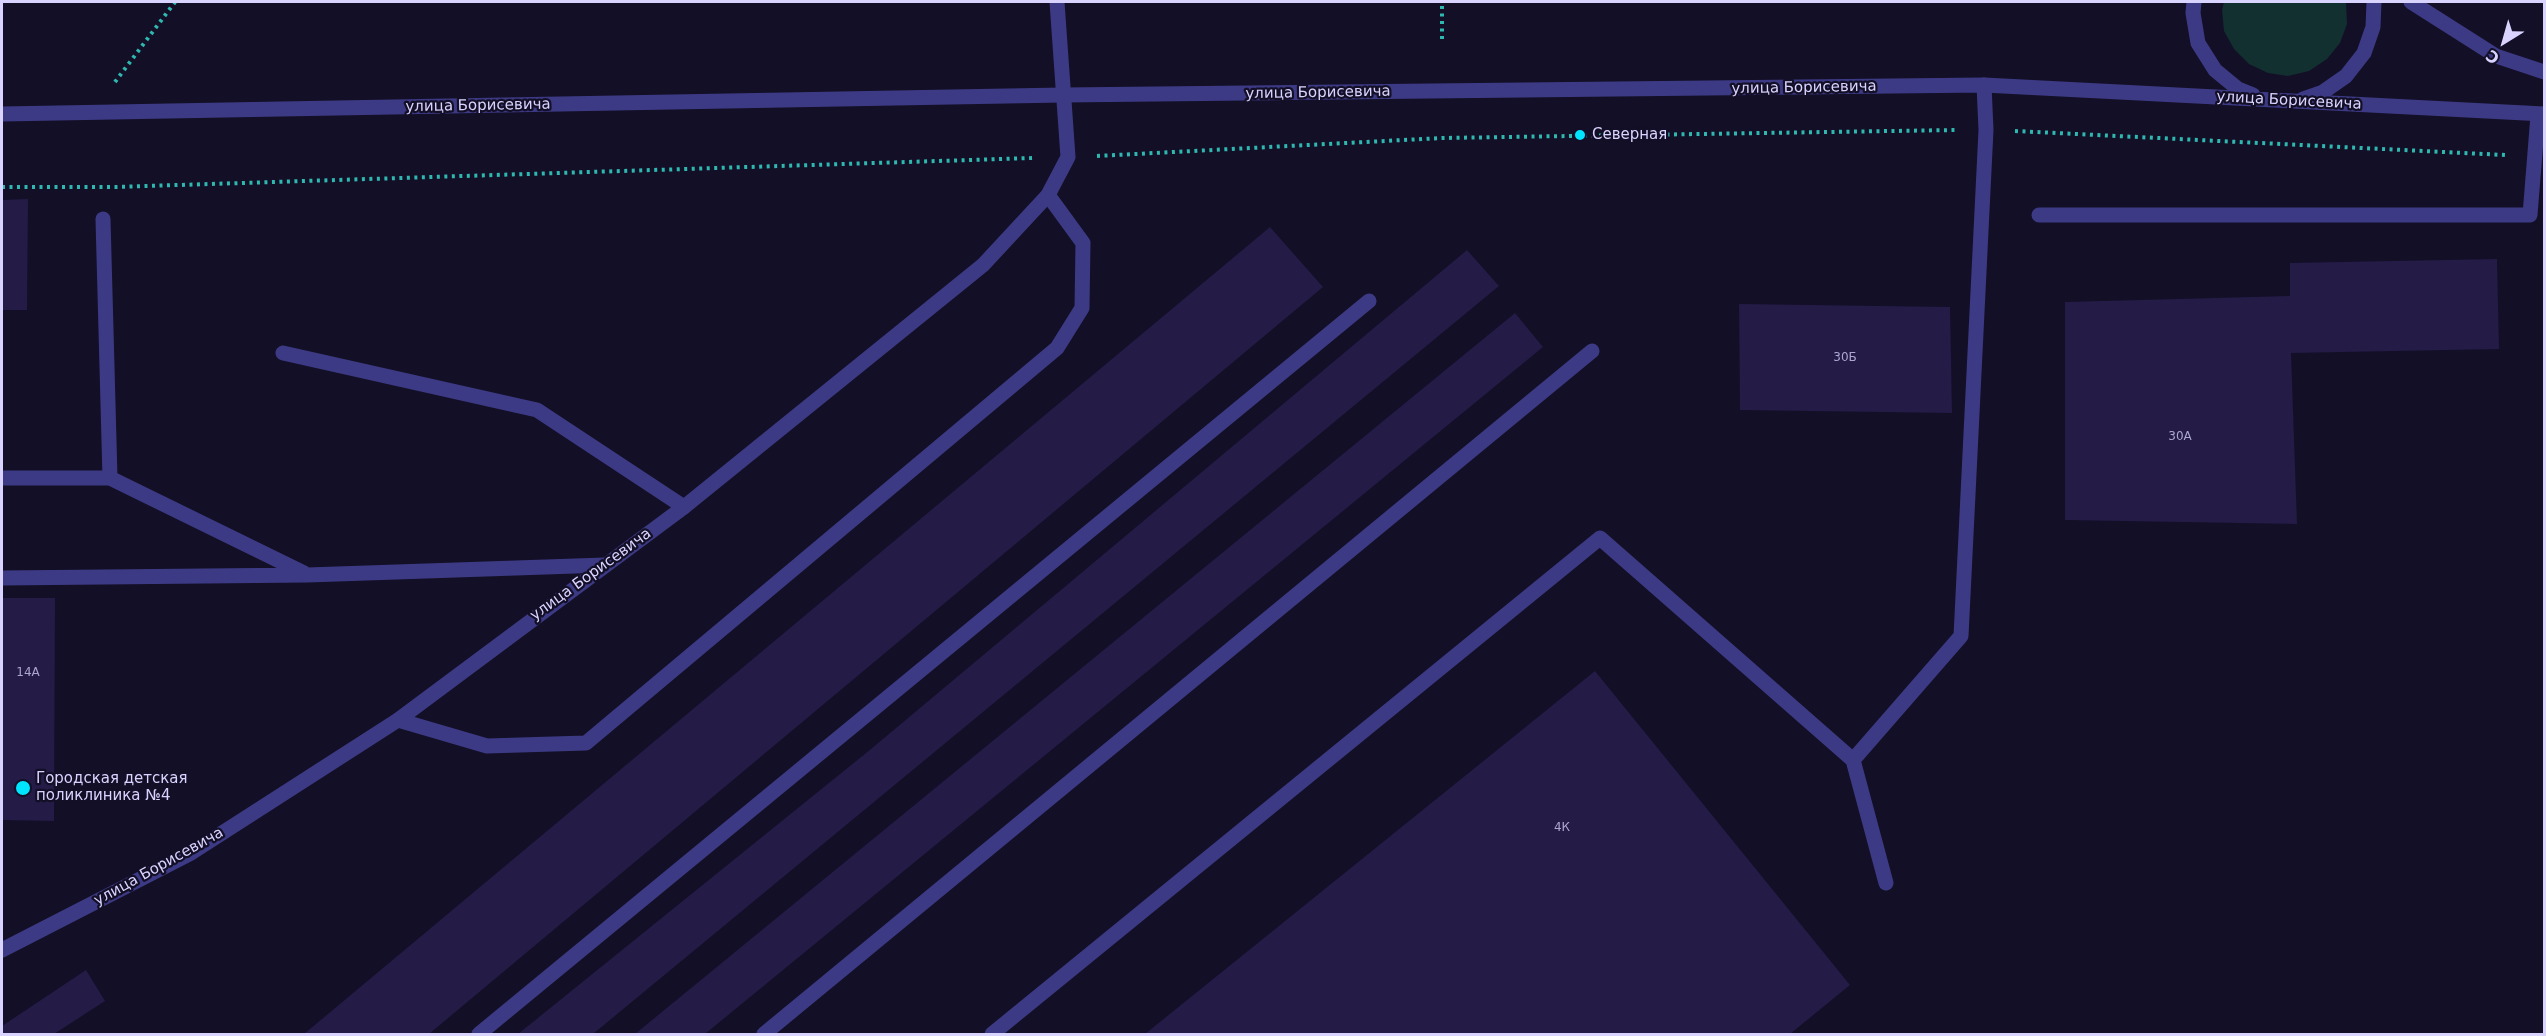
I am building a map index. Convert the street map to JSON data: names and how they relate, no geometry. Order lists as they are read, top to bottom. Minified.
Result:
{"streets":{"street":["улица Борисевича"]},"places":["Северная","Городская детская поликлиника №4"],"house_numbers":["30Б","30А","14А","4К"],"north":"bottom left"}
